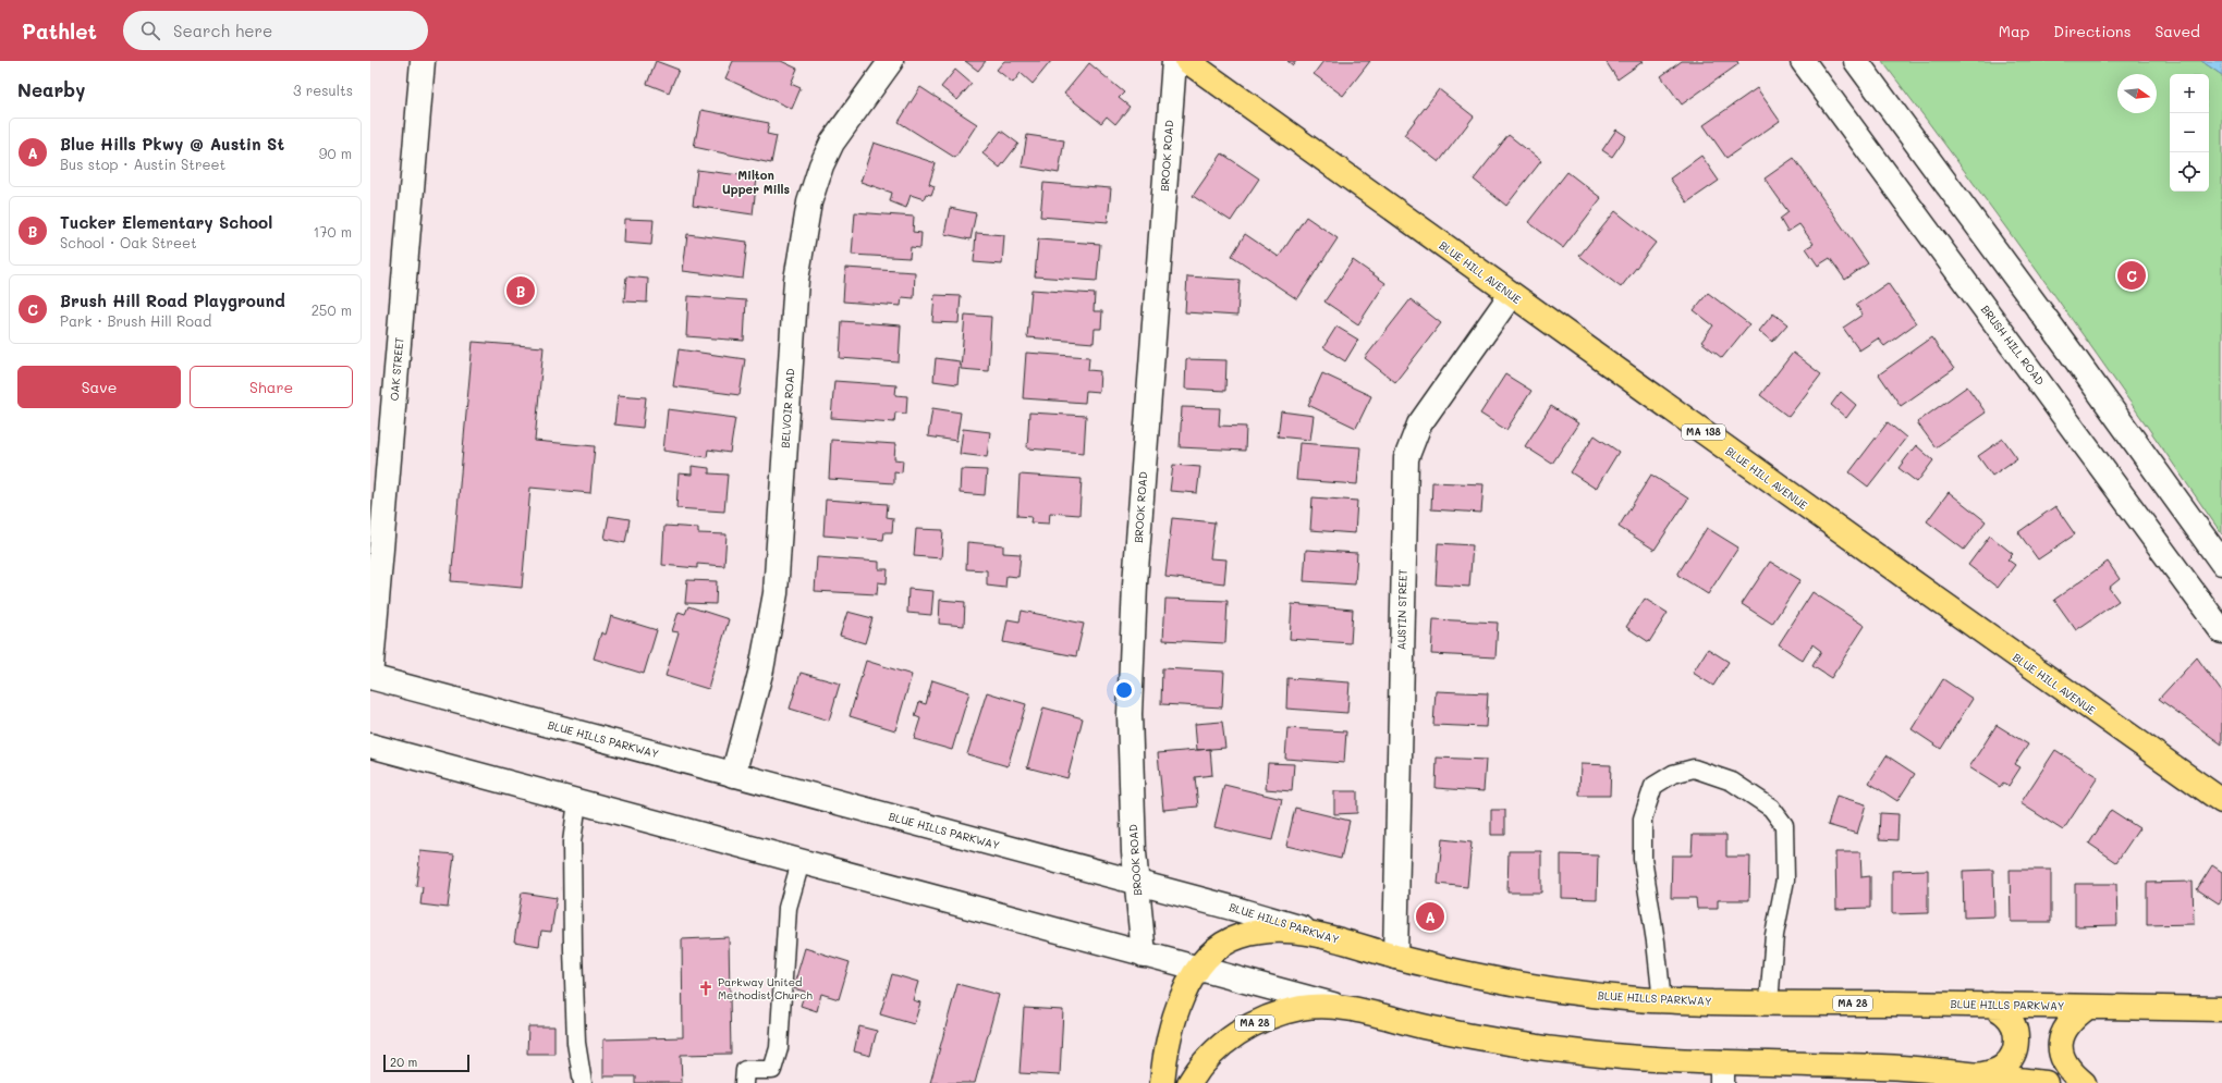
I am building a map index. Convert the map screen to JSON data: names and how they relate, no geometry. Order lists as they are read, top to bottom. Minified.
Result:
{"streets":{"main road":["BROOK ROAD","BLUE HILL AVENUE","BRUSH HILL ROAD","OAK STREET","BELVOIR ROAD","MA 138","AUSTIN STREET","BLUE HILLS PARKWAY","MA 28"]},"crossings":[["BROOK ROAD","BLUE HILLS PARKWAY"],["BLUE HILL AVENUE","AUSTIN STREET"],["OAK STREET","BLUE HILLS PARKWAY"],["BELVOIR ROAD","BLUE HILLS PARKWAY"],["AUSTIN STREET","BLUE HILLS PARKWAY"],["BLUE HILLS PARKWAY","MA 28"]],"districts":["Milton Upper Mills"],"places":{"church":["Parkway United Methodist Church"]},"scale_bar":"20 m","north":"right","page":{"header":"Pathlet","search":"Search here","nav":["Map","Directions","Saved"],"heading":["Nearby","3 results"],"map_buttons":["+","−"],"list":[{"mark":"A","name":"Blue Hills Pkwy @ Austin St","note":"Bus stop · Austin Street","value":"90 m"},{"mark":"B","name":"Tucker Elementary School","note":"School · Oak Street","value":"170 m"},{"mark":"C","name":"Brush Hill Road Playground","note":"Park · Brush Hill Road","value":"250 m"}],"pins":["C","B","A"],"buttons":["Save","Share"],"scale":"20 m"}}
